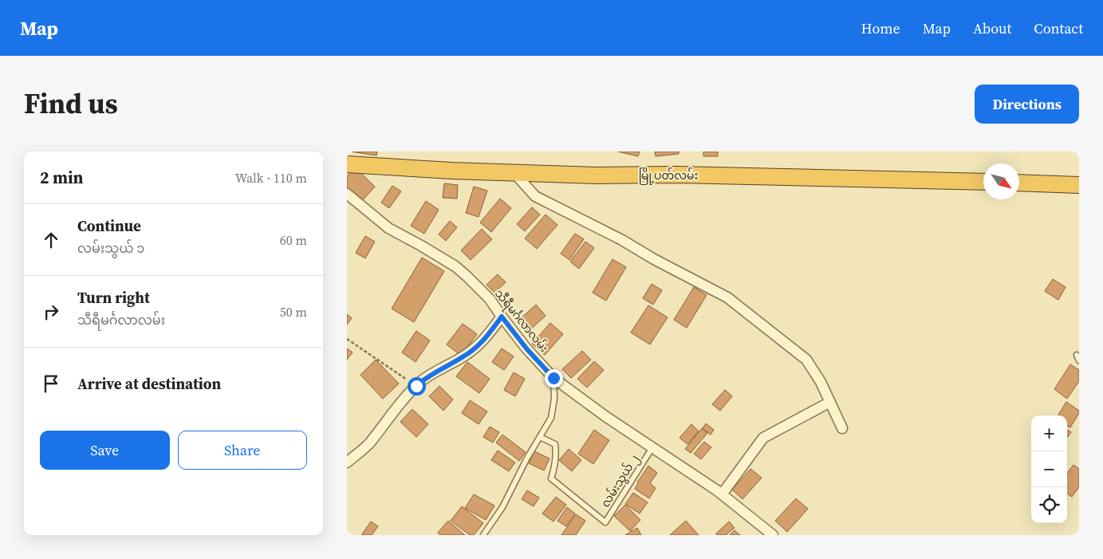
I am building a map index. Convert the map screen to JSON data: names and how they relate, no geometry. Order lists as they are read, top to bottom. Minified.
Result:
{"streets":{"highway":["မြို့ပတ်လမ်း"],"street":["သီရီမင်္ဂလာလမ်း"],"lane":["လမ်းသွယ် ၂"]},"crossings":[["သီရီမင်္ဂလာလမ်း","လမ်းသွယ် ၂"]],"north":"bottom right","page":{"header":"Map","nav":["Home","Map","About","Contact"],"title":"Find us","buttons":["Directions",["Save","Share"]],"heading":["2 min","Walk · 110 m"],"list":[["Continue","လမ်းသွယ် ၁","60 m"],["Turn right","သီရီမင်္ဂလာလမ်း","50 m"],"Arrive at destination"],"map_buttons":["+","−"]}}
